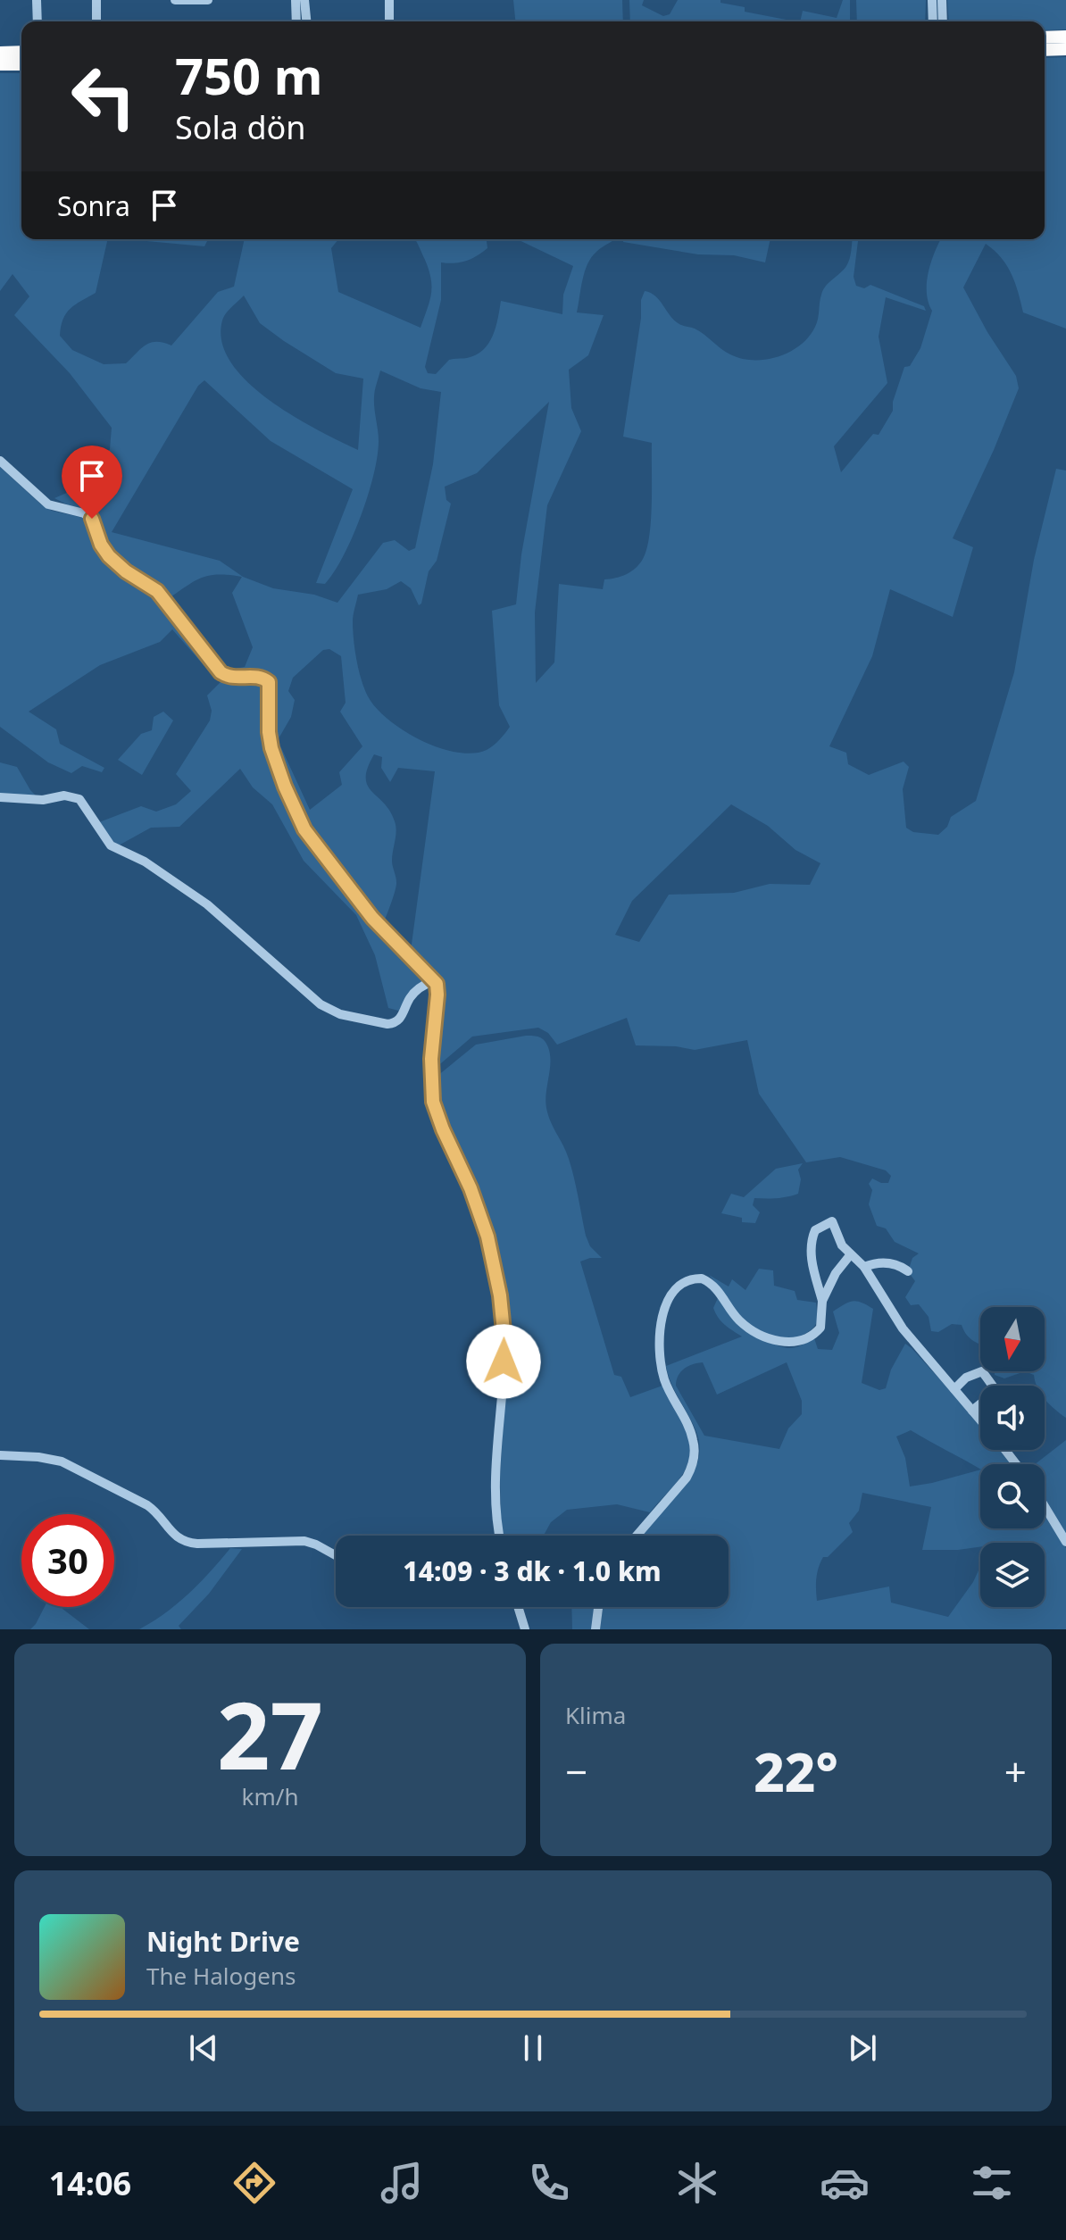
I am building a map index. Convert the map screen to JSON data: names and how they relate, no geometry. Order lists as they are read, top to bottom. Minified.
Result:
{"north":"bottom","page":{"turn":["750 m","Sola dön"],"then":"Sonra","limit":"30","trip":"14:09 · 3 dk · 1.0 km","tile":[["27","km/h"],"Klima"],"heat":["−","22°","+"],"song":["Night Drive","The Halogens"],"tabs":"14:06"}}
